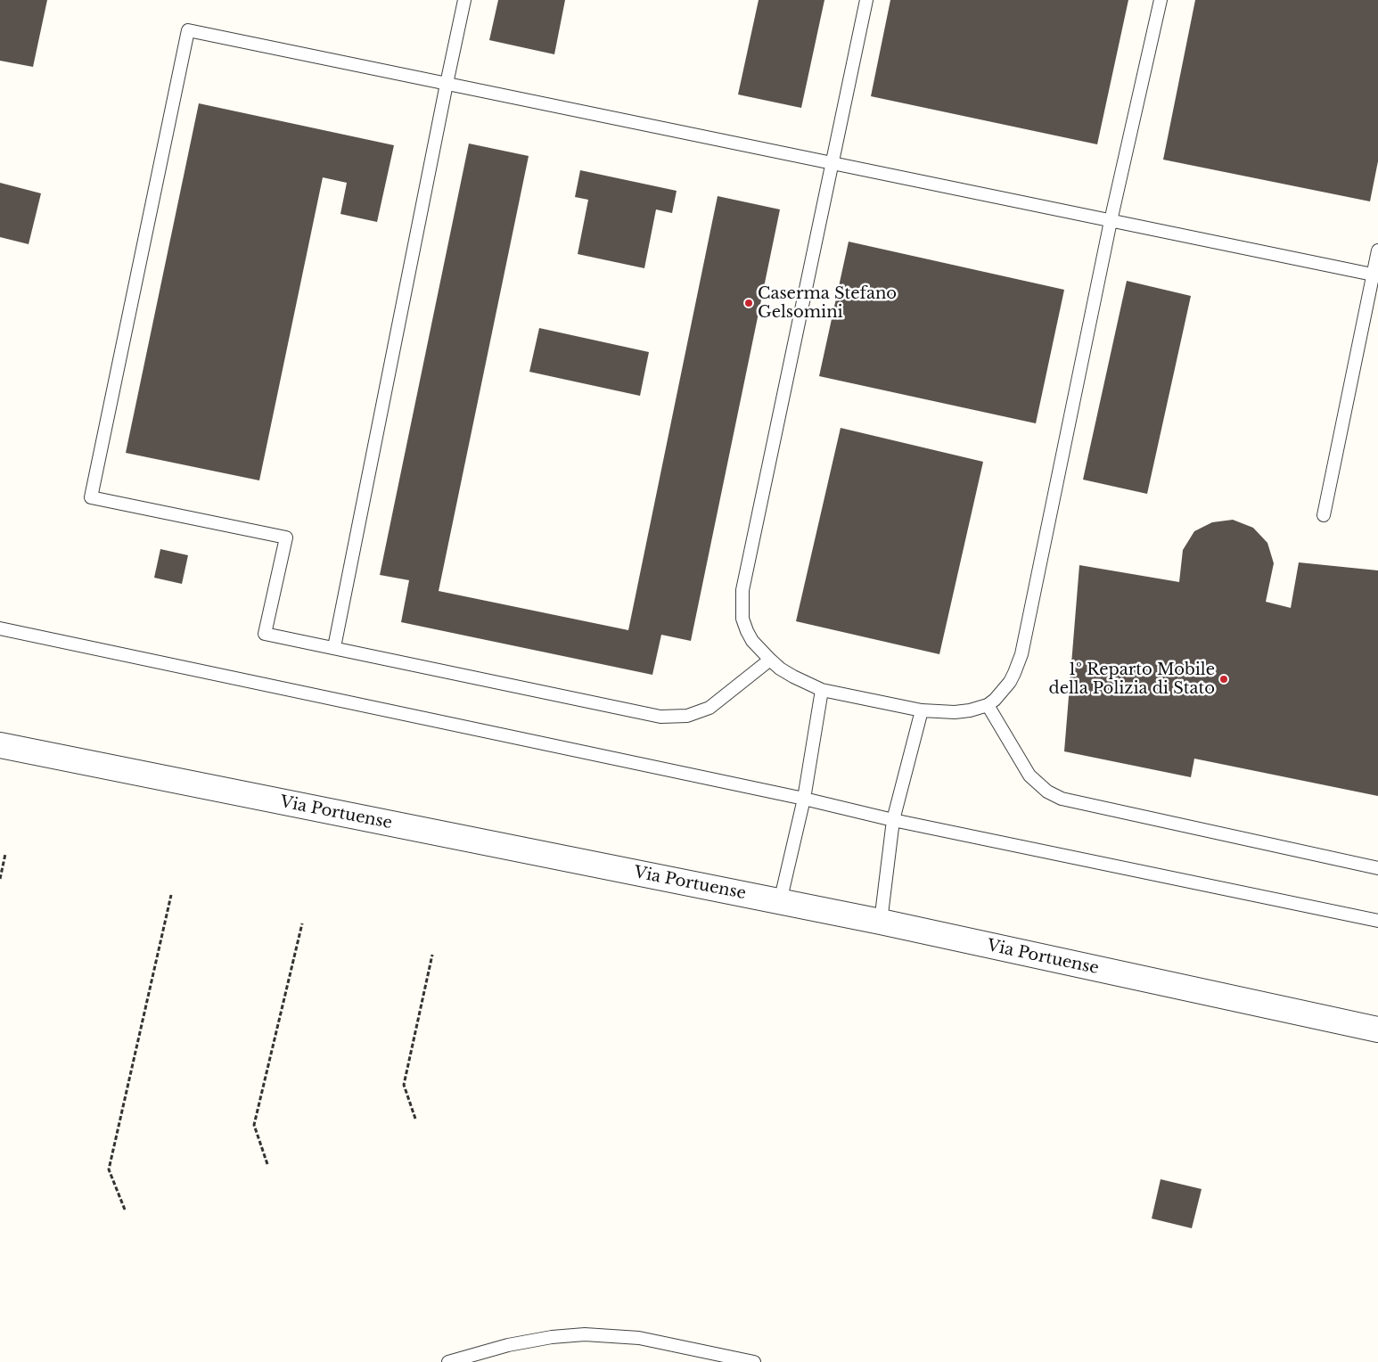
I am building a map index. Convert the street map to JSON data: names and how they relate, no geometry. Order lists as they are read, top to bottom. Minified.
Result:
{"streets":{"street":["Via Portuense"]},"places":["Caserma Stefano Gelsomini","1º Reparto Mobile della Polizia di Stato"]}
